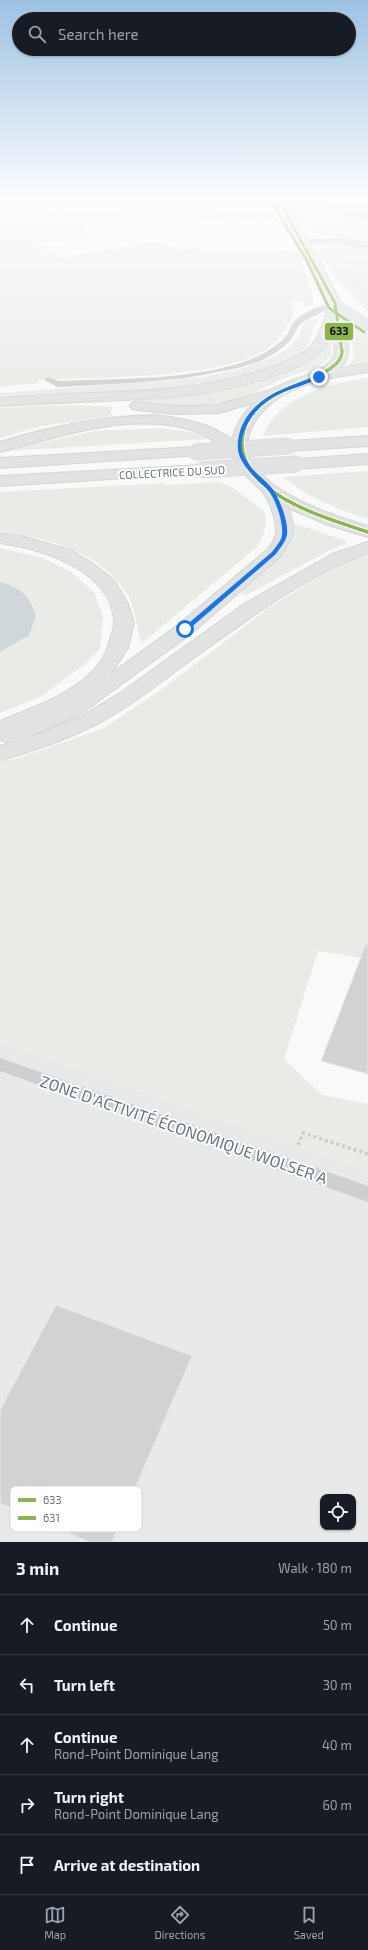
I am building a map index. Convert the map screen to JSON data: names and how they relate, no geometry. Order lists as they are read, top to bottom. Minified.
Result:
{"streets":{"main road":["COLLECTRICE DU SUD"],"lane":["ZONE D'ACTIVITÉ ÉCONOMIQUE WOLSER A"]},"lines":["transit line 633","transit line 631"],"legend":["633","631"],"page":{"search":"Search here","heading":["3 min","Walk · 180 m"],"list":[["Continue","50 m"],["Turn left","30 m"],["Continue","Rond-Point Dominique Lang","40 m"],["Turn right","Rond-Point Dominique Lang","60 m"],"Arrive at destination"],"nav":["Map","Directions","Saved"]}}
